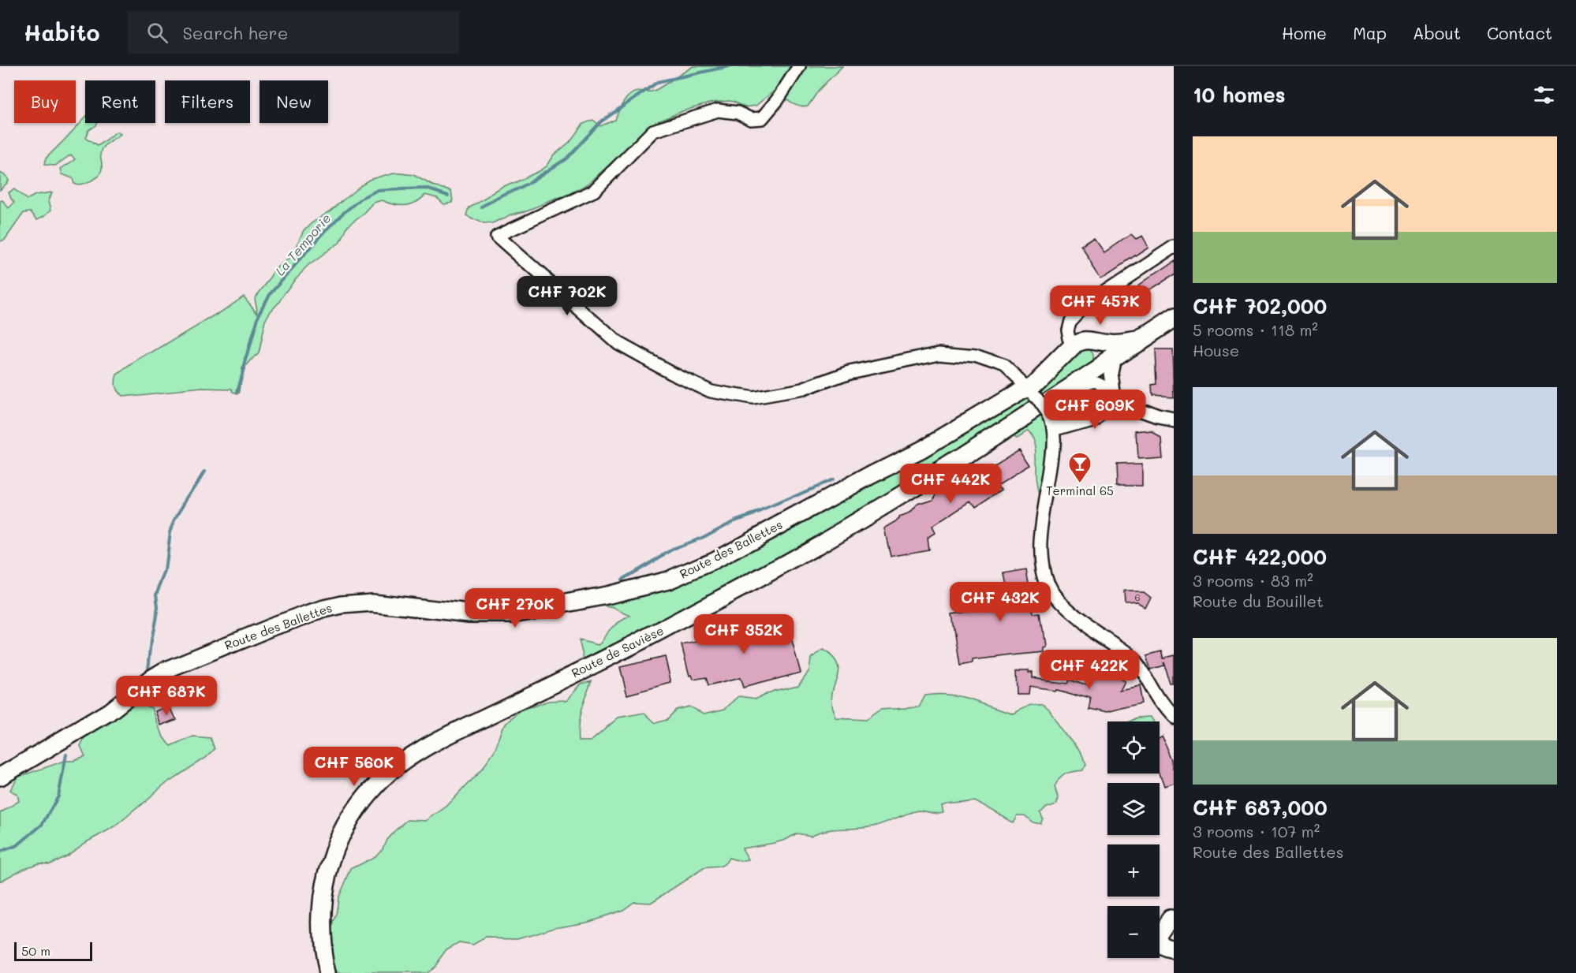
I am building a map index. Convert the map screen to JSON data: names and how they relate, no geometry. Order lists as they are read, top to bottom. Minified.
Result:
{"streets":{"street":["Route des Ballettes","Route de Savièse"]},"water":["La Temporie"],"places":{"bar":["Terminal 65"]},"house_numbers":["6"],"scale_bar":"50 m","page":{"header":"Habito","search":"Search here","nav":["Home","Map","About","Contact"],"heading":"10 homes","chip":["Buy","Rent","Filters","New"],"list":[{"name":"CHF 702,000","note":"5 rooms · 118 m² · House"},{"name":"CHF 422,000","note":"3 rooms · 83 m² · Route du Bouillet"},{"name":"CHF 687,000","note":"3 rooms · 107 m² · Route des Ballettes"}],"price":["CHF 702K","CHF 457K","CHF 609K","CHF 442K","CHF 432K","CHF 270K","CHF 352K","CHF 422K","CHF 687K","CHF 560K"],"map_buttons":["+","−"],"scale":"50 m"}}
